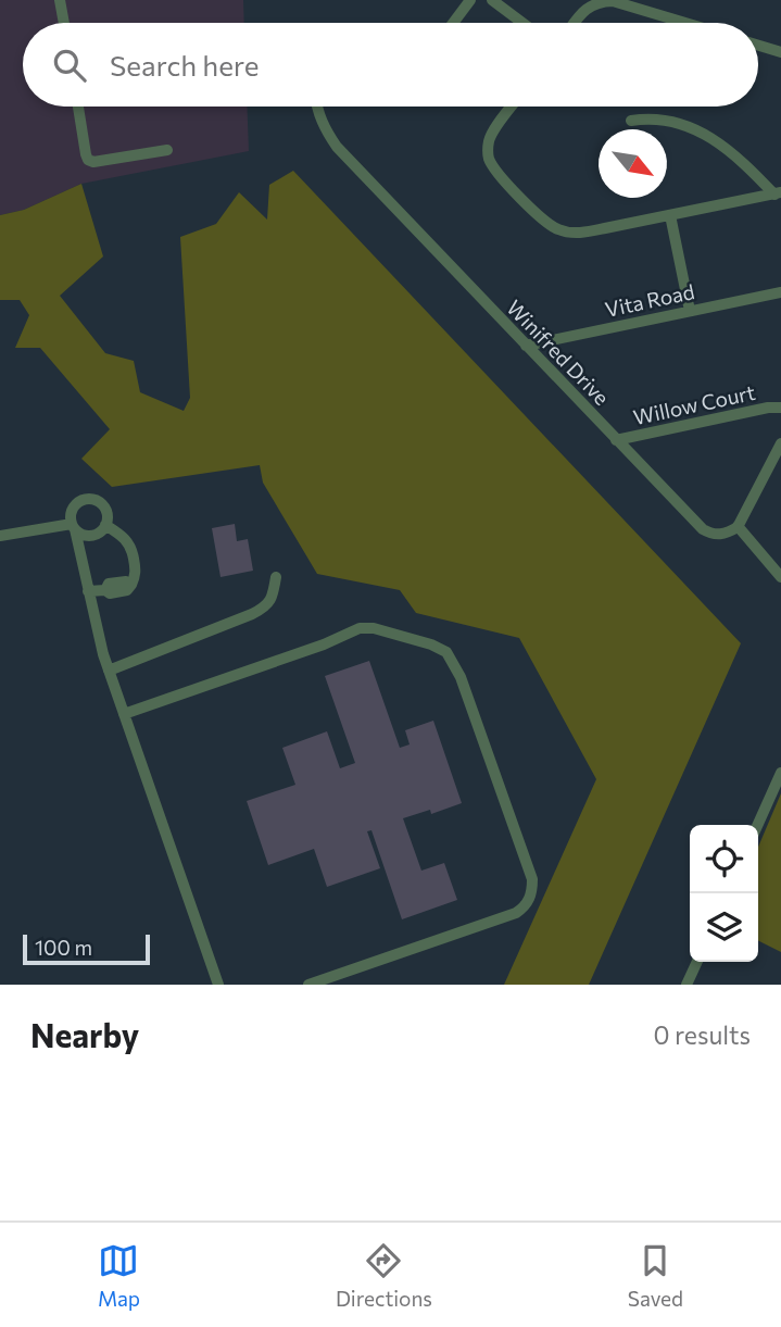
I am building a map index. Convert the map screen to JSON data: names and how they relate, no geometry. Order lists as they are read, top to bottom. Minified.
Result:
{"streets":{"street":["Vita Road","Winifred Drive","Willow Court"]},"crossings":[["Vita Road","Winifred Drive"],["Winifred Drive","Willow Court"]],"scale_bar":"100 m","north":"bottom right","page":{"search":"Search here","scale":"100 m","heading":["Nearby","0 results"],"nav":["Map","Directions","Saved"]}}
